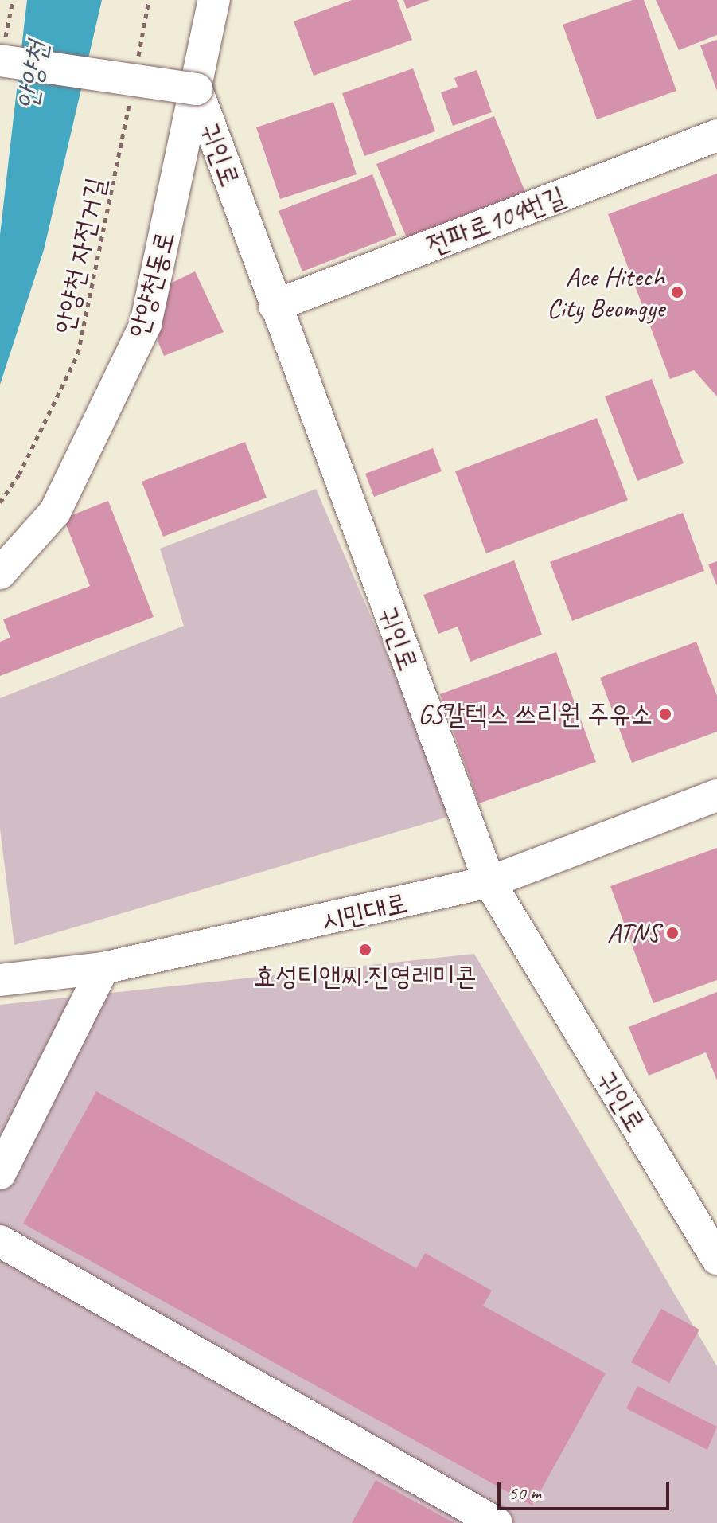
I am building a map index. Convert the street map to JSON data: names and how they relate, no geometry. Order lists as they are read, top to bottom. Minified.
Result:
{"streets":{"street":["귀인로","전파로104번길","안양천동로","시민대로"],"path":["안양천 자전거길"]},"crossings":[["귀인로","전파로104번길"],["귀인로","안양천동로"],["귀인로","시민대로"]],"water":["안양천"],"places":["Ace Hitech City Beomgye","GS칼텍스 쓰리원 주유소","ATNS","효성티앤씨.진영레미콘"],"scale_bar":"50 m"}
